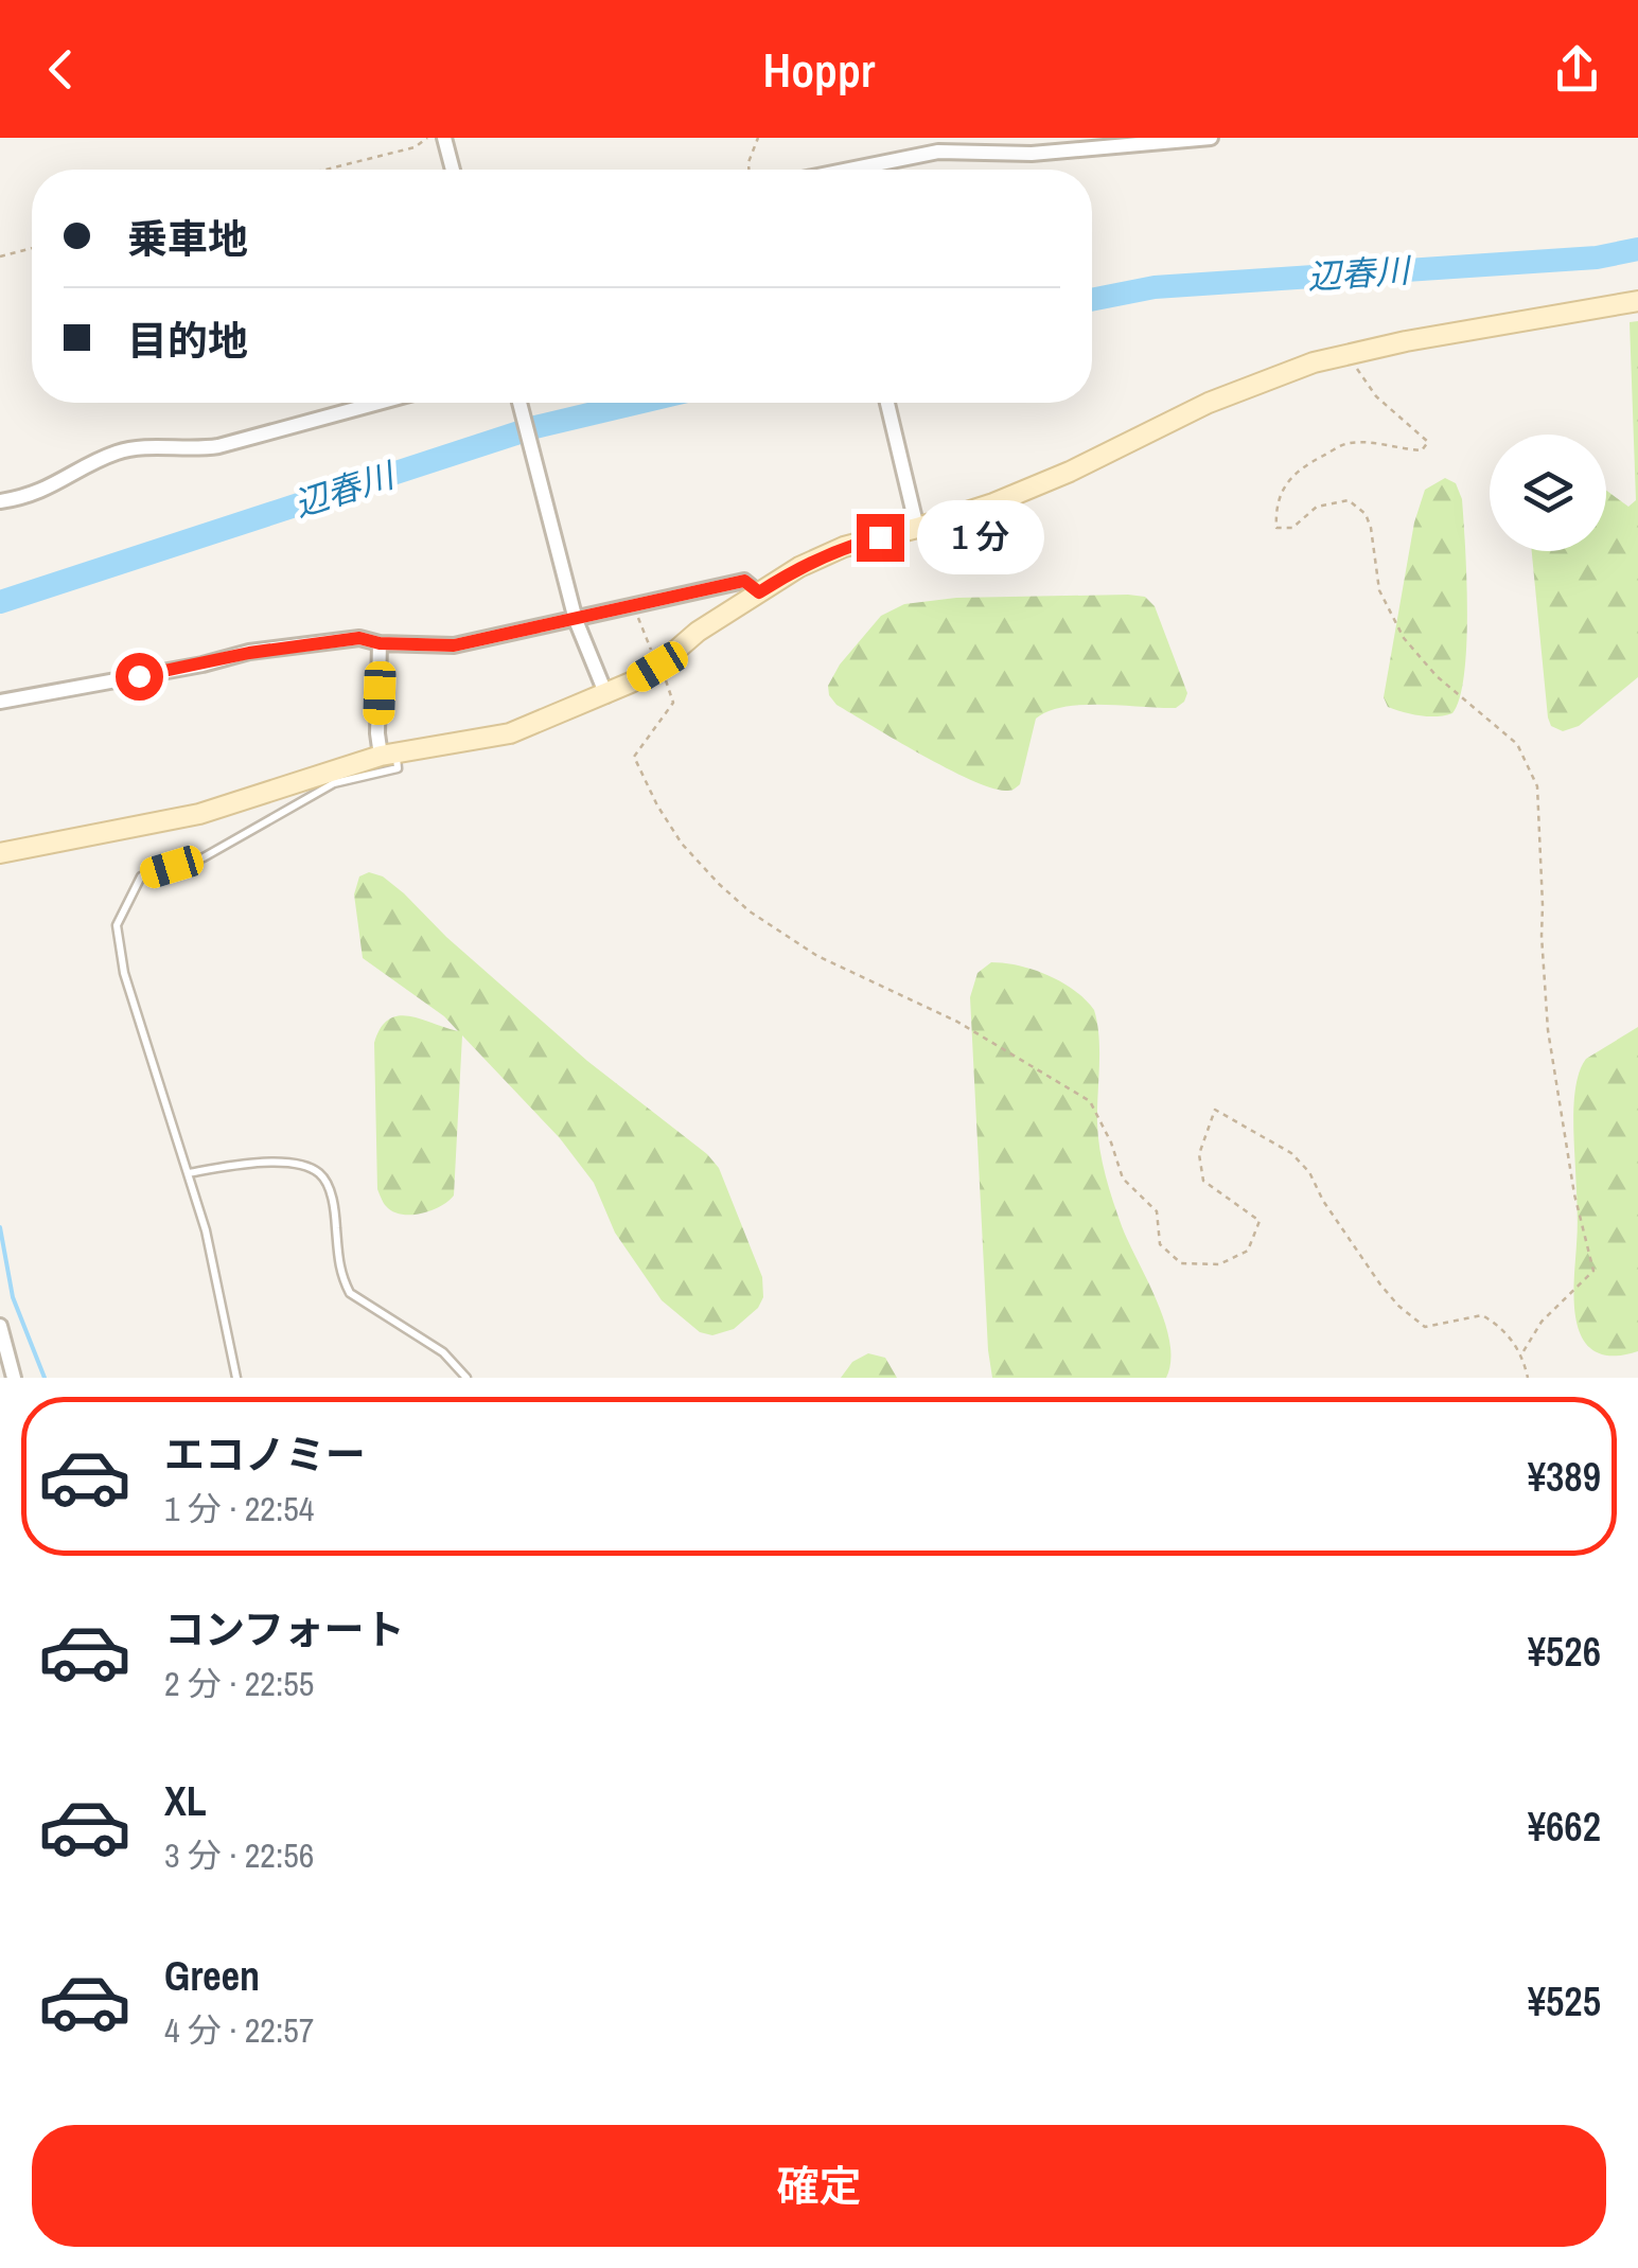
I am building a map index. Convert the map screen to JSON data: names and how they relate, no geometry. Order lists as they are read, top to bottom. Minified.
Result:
{"water":["辺春川"],"page":{"header":"Hoppr","banner":["乗車地","目的地"],"bubble":"1 分","list":[{"name":"エコノミー","note":"1 分 · 22:54","value":"¥389"},{"name":"コンフォート","note":"2 分 · 22:55","value":"¥526"},{"name":"XL","note":"3 分 · 22:56","value":"¥662"},{"name":"Green","note":"4 分 · 22:57","value":"¥525"}],"buttons":"確定"}}
